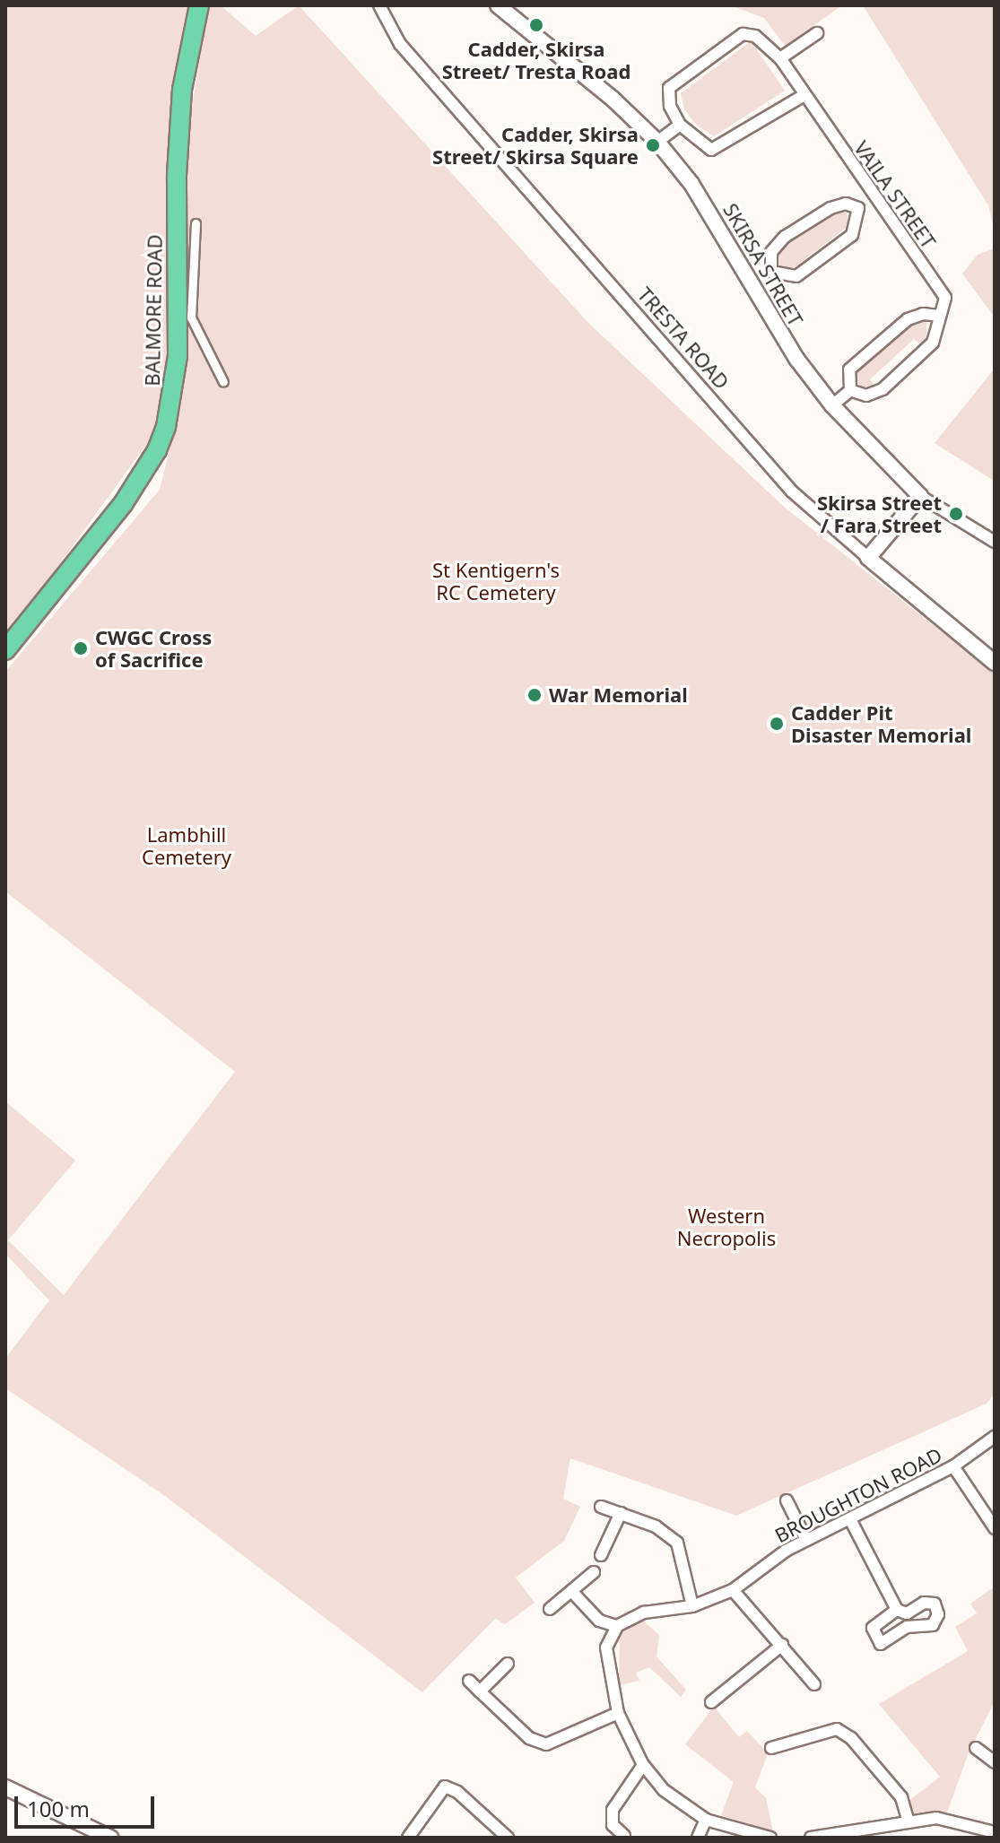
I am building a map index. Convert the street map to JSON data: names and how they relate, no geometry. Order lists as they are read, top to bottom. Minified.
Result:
{"streets":{"main road":["BALMORE ROAD"],"street":["VAILA STREET","SKIRSA STREET","TRESTA ROAD","BROUGHTON ROAD"]},"parks":["St Kentigern's RC Cemetery","Lambhill Cemetery","Western Necropolis"],"places":["Cadder, Skirsa Street/ Tresta Road","Cadder, Skirsa Street/ Skirsa Square","Skirsa Street / Fara Street","CWGC Cross of Sacrifice","War Memorial","Cadder Pit Disaster Memorial"],"scale_bar":"100 m"}
